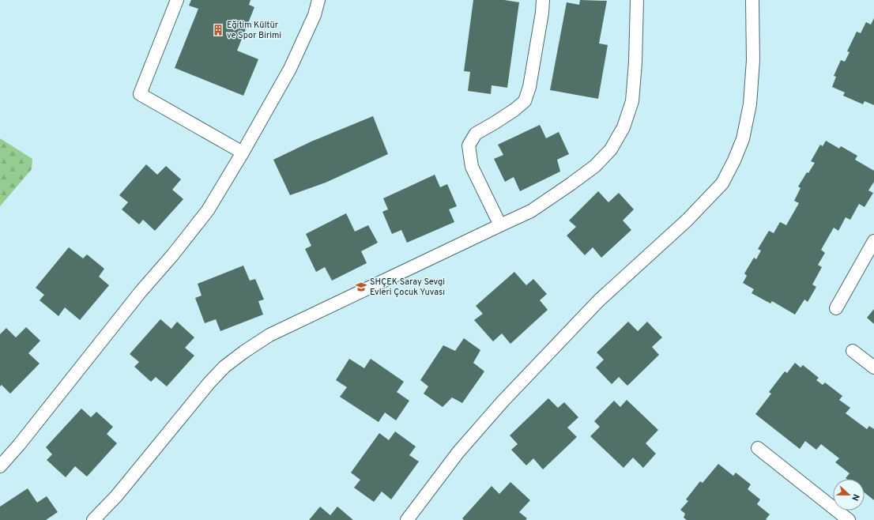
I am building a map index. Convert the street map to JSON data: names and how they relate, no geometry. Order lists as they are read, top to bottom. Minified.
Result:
{"places":{"building":["Eğitim Kültür ve Spor Birimi"],"school or university":["SHÇEK Saray Sevgi Evleri Çocuk Yuvası"]},"north":"right"}
